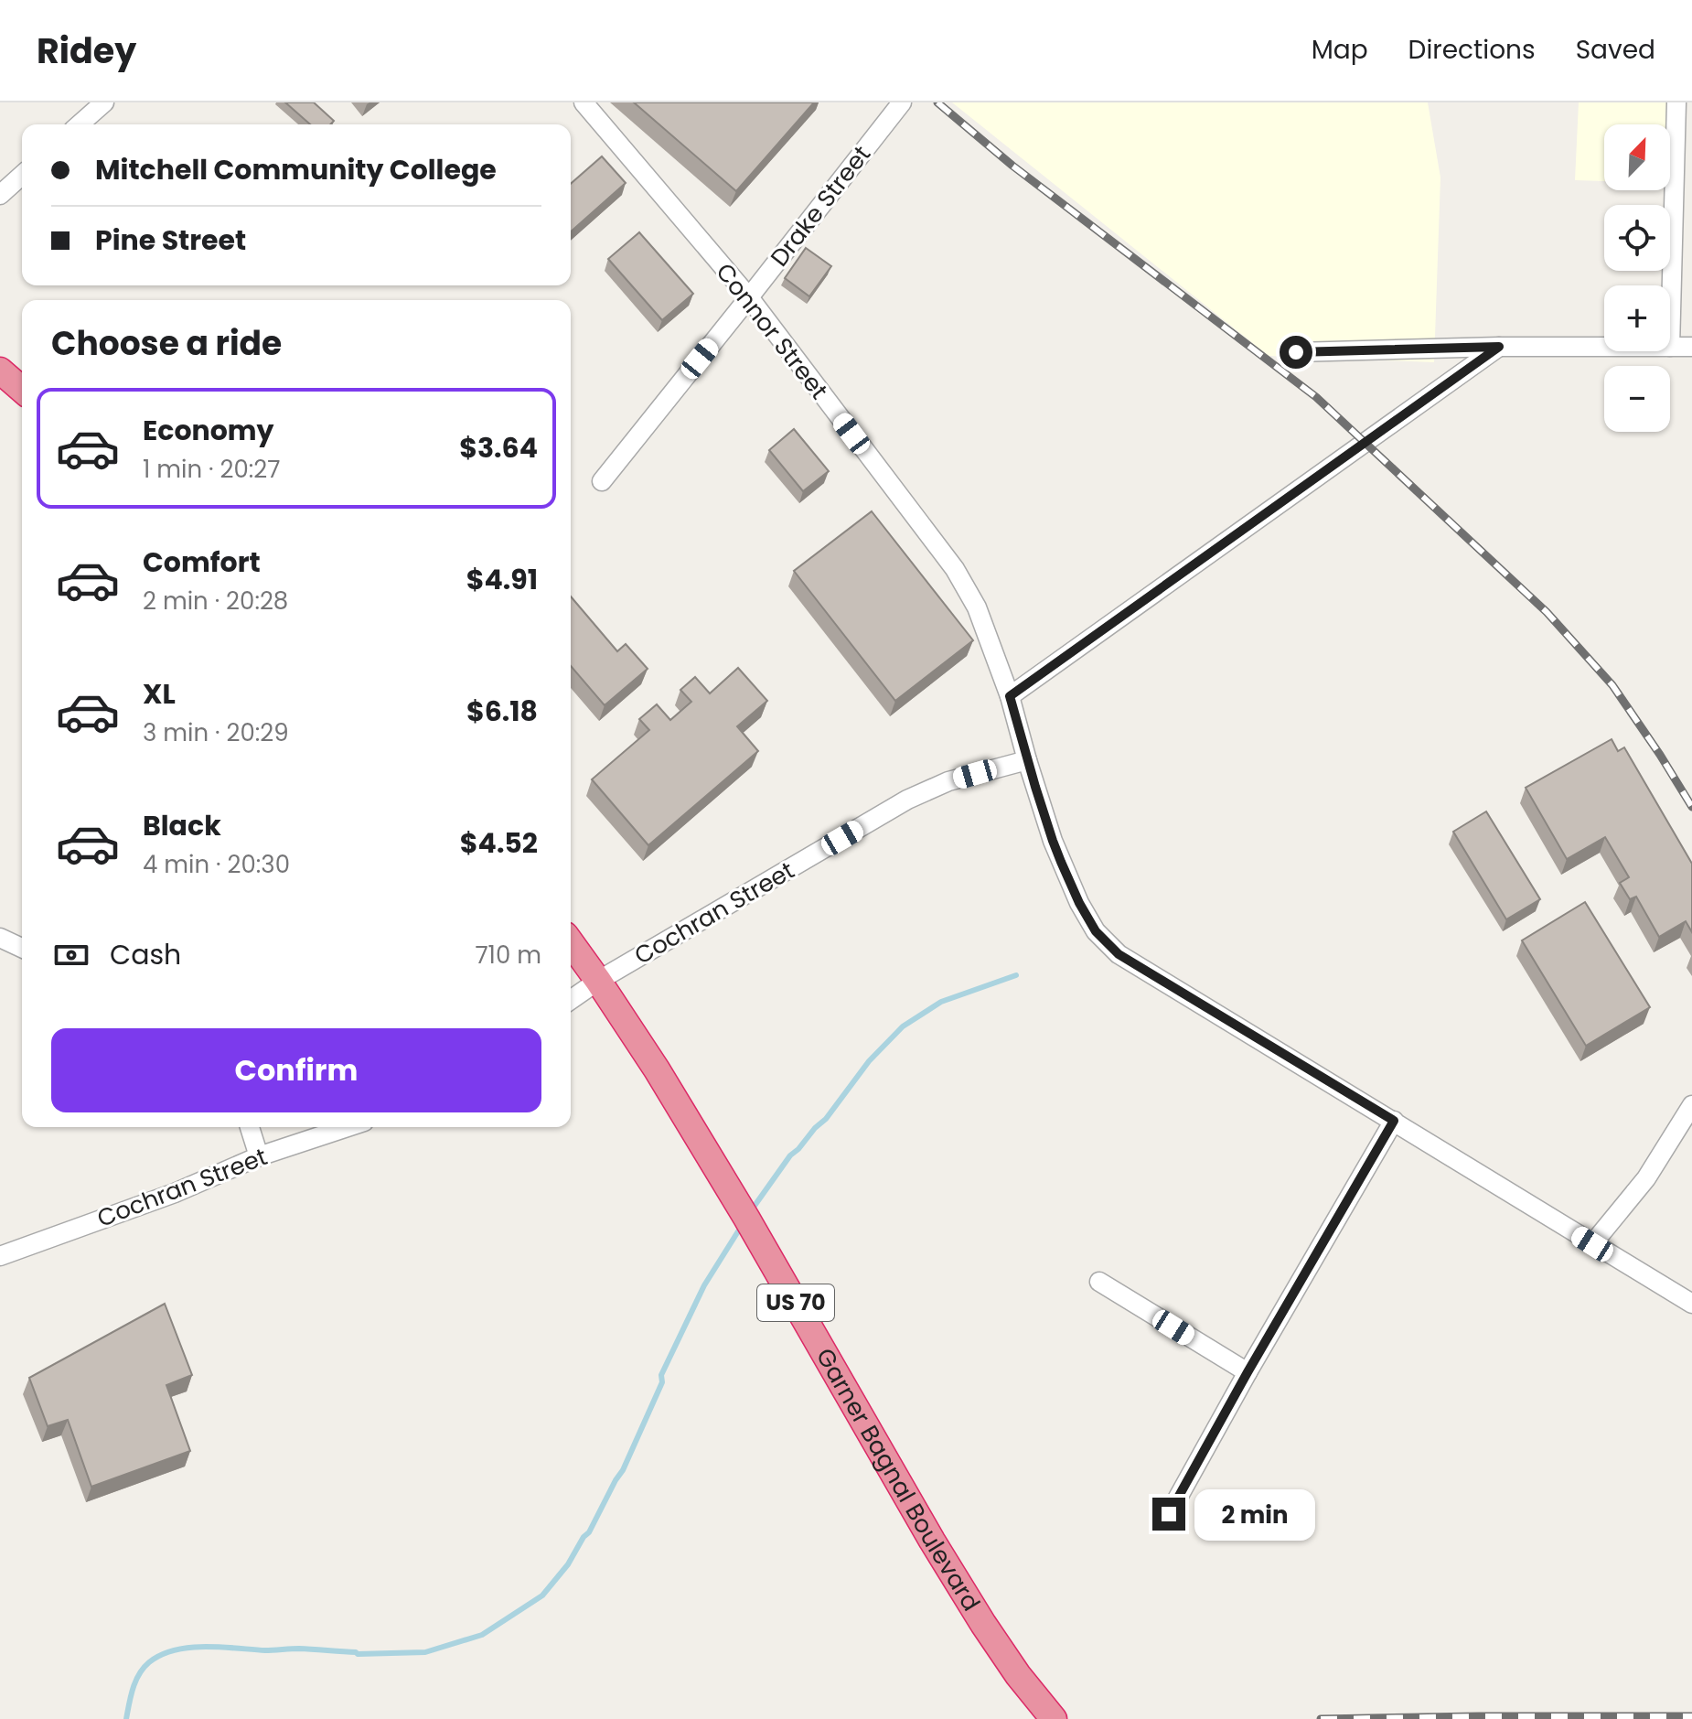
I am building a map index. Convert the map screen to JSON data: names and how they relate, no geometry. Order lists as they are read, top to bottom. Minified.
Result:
{"streets":{"highway":["US 70","Garner Bagnal Boulevard"],"street":["Drake Street","Connor Street","Cochran Street"]},"crossings":[["Drake Street","Connor Street"],["Connor Street","Cochran Street"],["Cochran Street","Garner Bagnal Boulevard"]],"north":"top right","page":{"header":"Ridey","nav":["Map","Directions","Saved"],"map_buttons":["+","−"],"banner":["Mitchell Community College","Pine Street"],"heading":"Choose a ride","list":[{"name":"Economy","note":"1 min · 20:27","value":"$3.64"},{"name":"Comfort","note":"2 min · 20:28","value":"$4.91"},{"name":"XL","note":"3 min · 20:29","value":"$6.18"},{"name":"Black","note":"4 min · 20:30","value":"$4.52"}],"pay":["Cash","710 m"],"buttons":"Confirm","bubble":"2 min"}}
